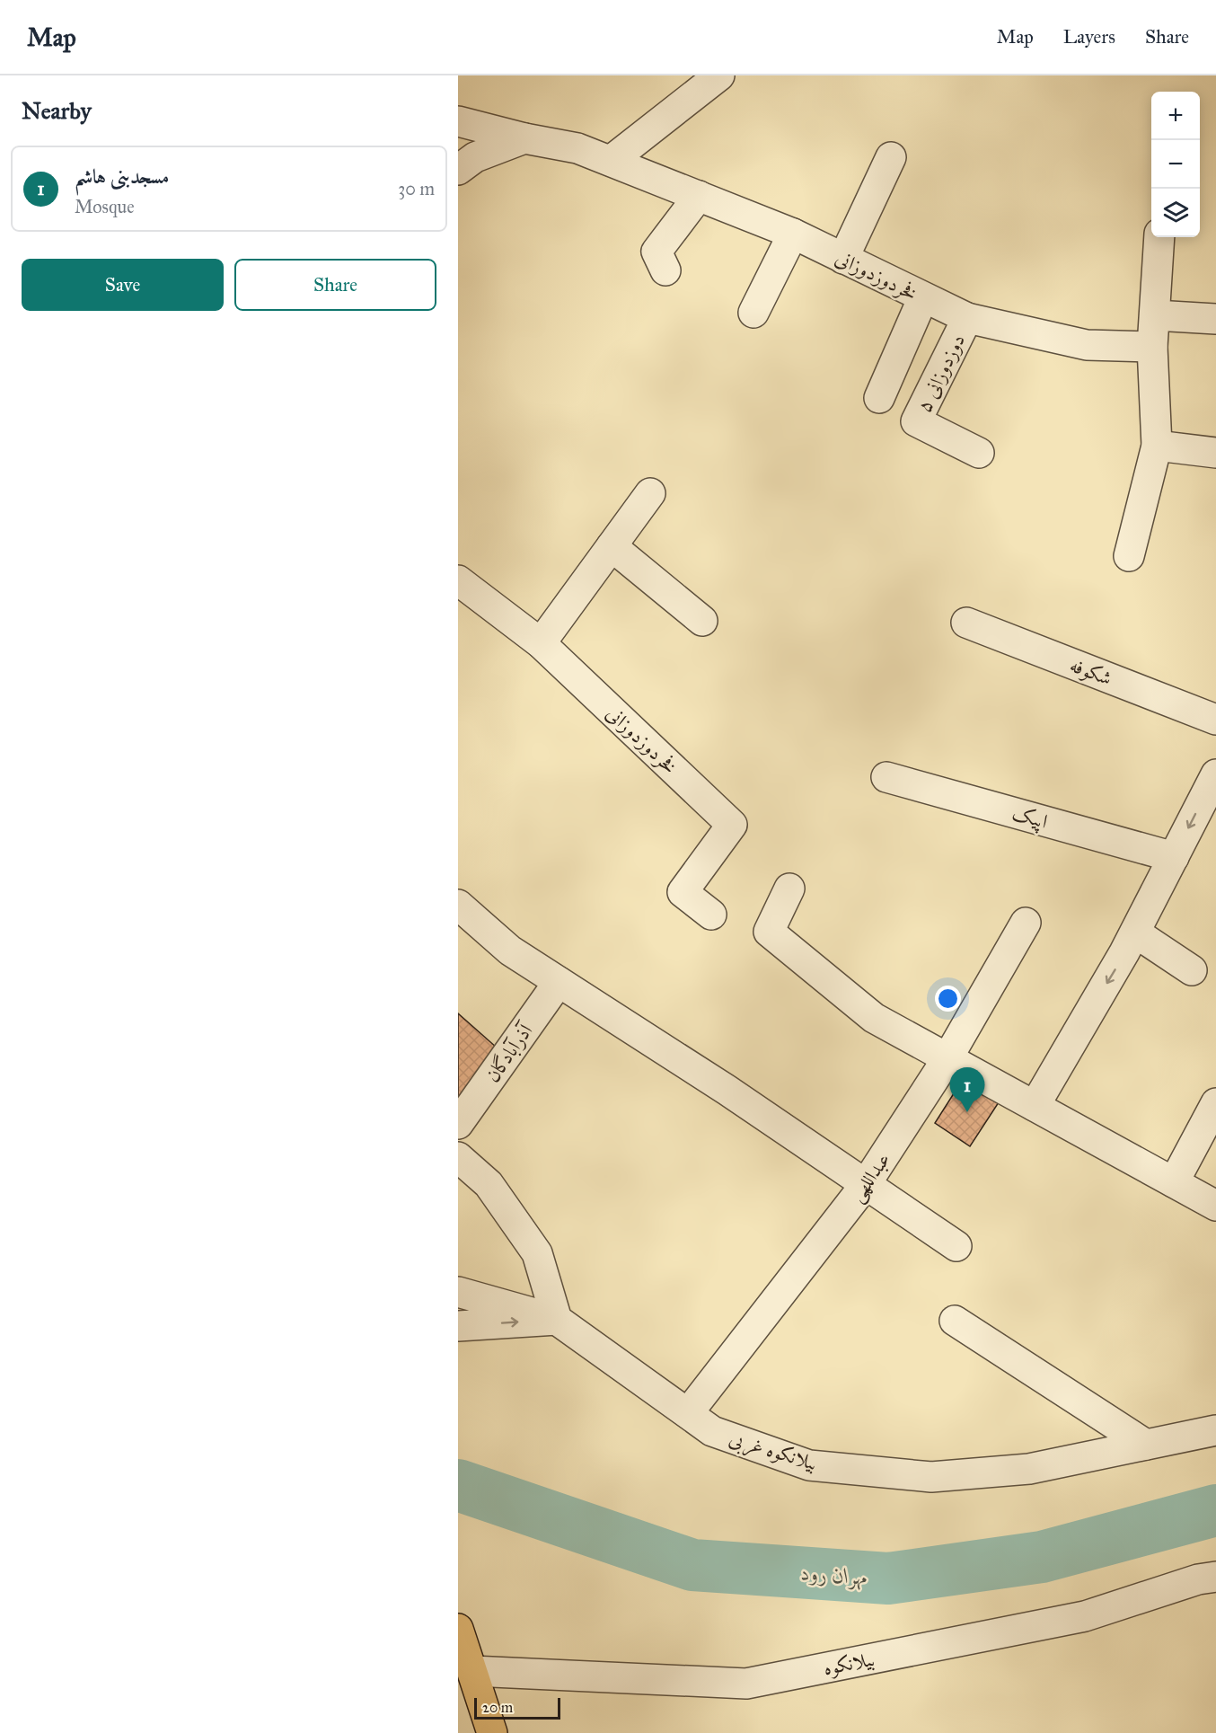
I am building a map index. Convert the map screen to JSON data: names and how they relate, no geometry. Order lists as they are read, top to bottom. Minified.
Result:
{"streets":{"street":["فخردوزدوزانی","دوزدوزانی ۵","شکوفه","اپیک","آذرآبادگان","عبداللهی","بیلانکوه غربی","بیلانکوه"]},"crossings":[["فخردوزدوزانی","دوزدوزانی ۵"],["عبداللهی","بیلانکوه غربی"]],"water":["مهران رود"],"scale_bar":"20 m","page":{"header":"Map","nav":["Map","Layers","Share"],"heading":"Nearby","map_buttons":["+","−"],"list":[{"mark":"1","name":"مسجدبنی هاشم","note":"Mosque","value":"30 m"}],"buttons":["Save","Share"],"pins":"1","scale":"20 m"}}
